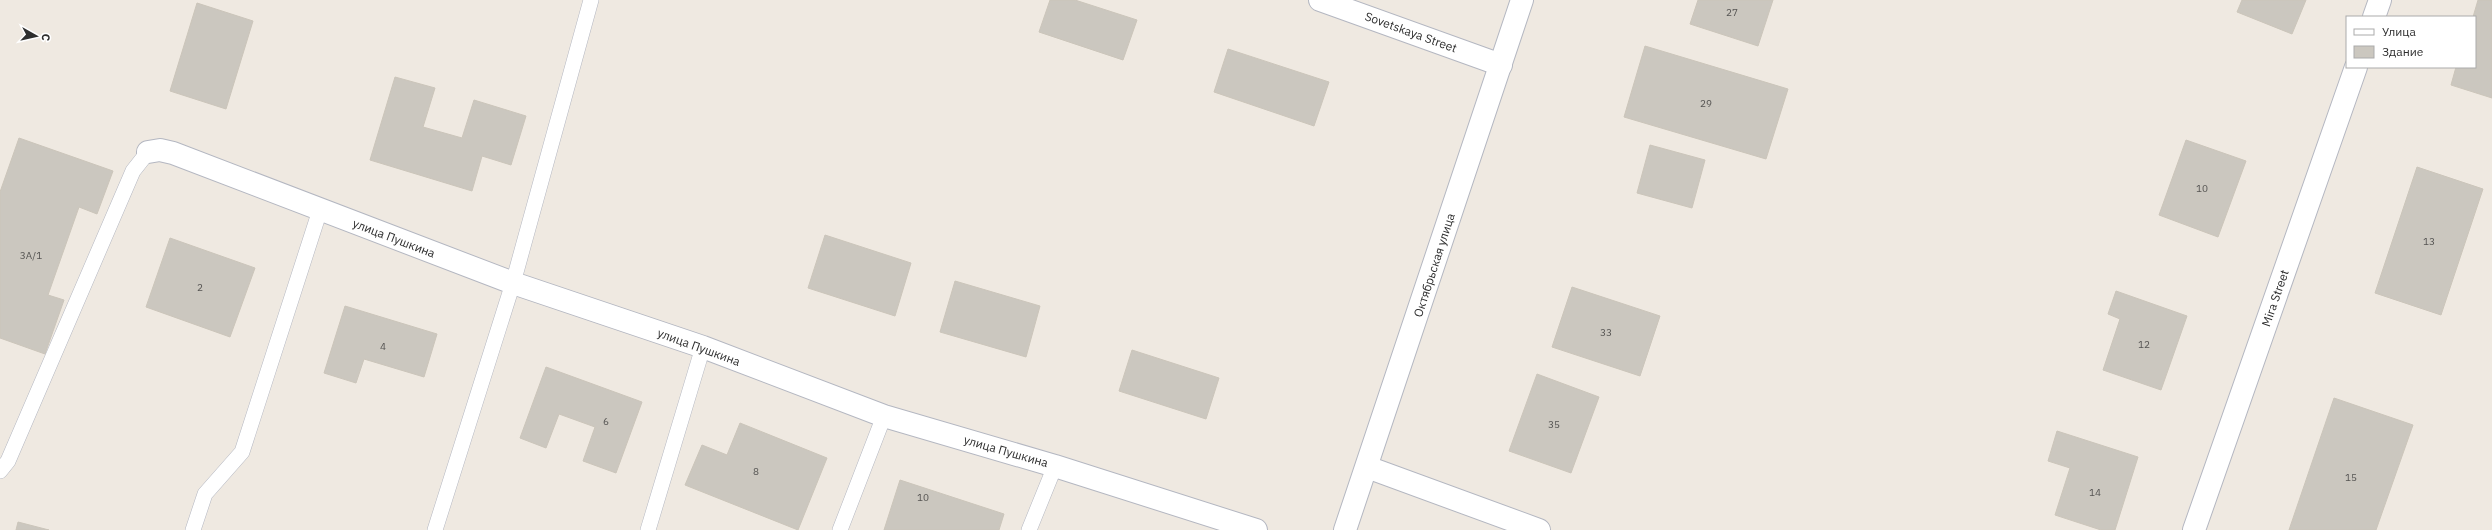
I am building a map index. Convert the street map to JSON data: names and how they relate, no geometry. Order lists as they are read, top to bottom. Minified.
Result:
{"streets":{"street":["Sovetskaya Street","улица Пушкина","Октябрьская улица","Mira Street"]},"crossings":[["Sovetskaya Street","Октябрьская улица"]],"house_numbers":["27","29","10","13","3А/1","2","33","12","4","6","35","8","15","14","10"],"legend":["Улица","Здание"],"north":"right"}
